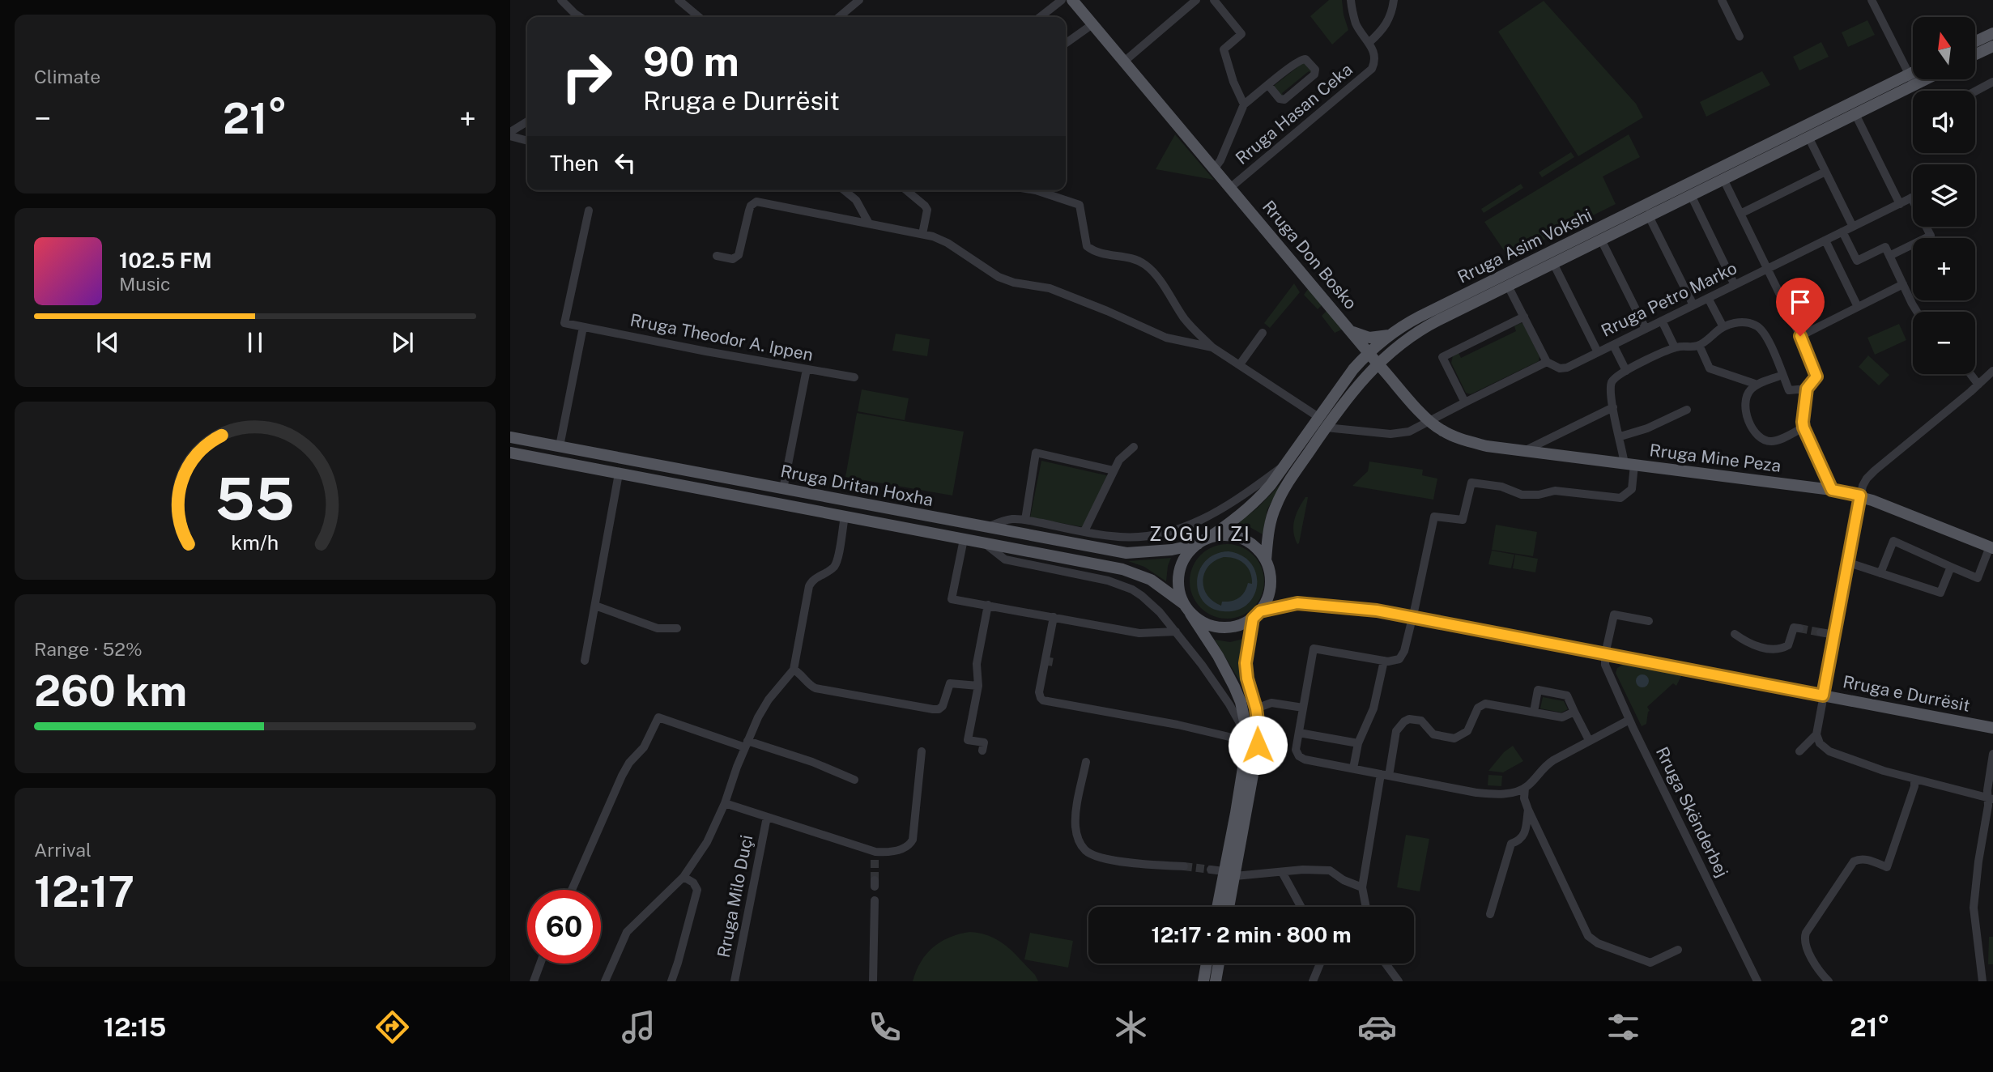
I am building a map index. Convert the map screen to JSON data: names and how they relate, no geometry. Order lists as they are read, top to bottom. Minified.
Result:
{"streets":{"main road":["Rruga Asim Vokshi","Rruga Don Bosko","Rruga Mine Peza","Rruga Dritan Hoxha","Rruga e Durrësit"],"street":["Rruga Hasan Ceka","Rruga Petro Marko","Rruga Theodor A. Ippen","Rruga Skënderbej","Rruga Milo Duçi"]},"crossings":[["Rruga Hasan Ceka","Rruga Don Bosko"],["Rruga Asim Vokshi","Rruga Don Bosko"],["Rruga Asim Vokshi","Rruga Mine Peza"],["Rruga Asim Vokshi","Rruga Dritan Hoxha"],["Rruga Asim Vokshi","Rruga e Durrësit"],["Rruga Don Bosko","Rruga Mine Peza"],["Rruga Dritan Hoxha","Rruga e Durrësit"],["Rruga e Durrësit","Rruga Skënderbej"]],"districts":["ZOGU I ZI"],"north":"top","page":{"tile":["Climate",["Range · 52%","260 km"],["Arrival","12:17"]],"map_buttons":["+","−"],"turn":["90 m","Rruga e Durrësit"],"heat":["−","21°","+"],"then":"Then","song":["102.5 FM","Music"],"limit":"60","trip":"12:17 · 2 min · 800 m","tabs":["12:15","21°"],"gauge":["55","km/h"]}}
